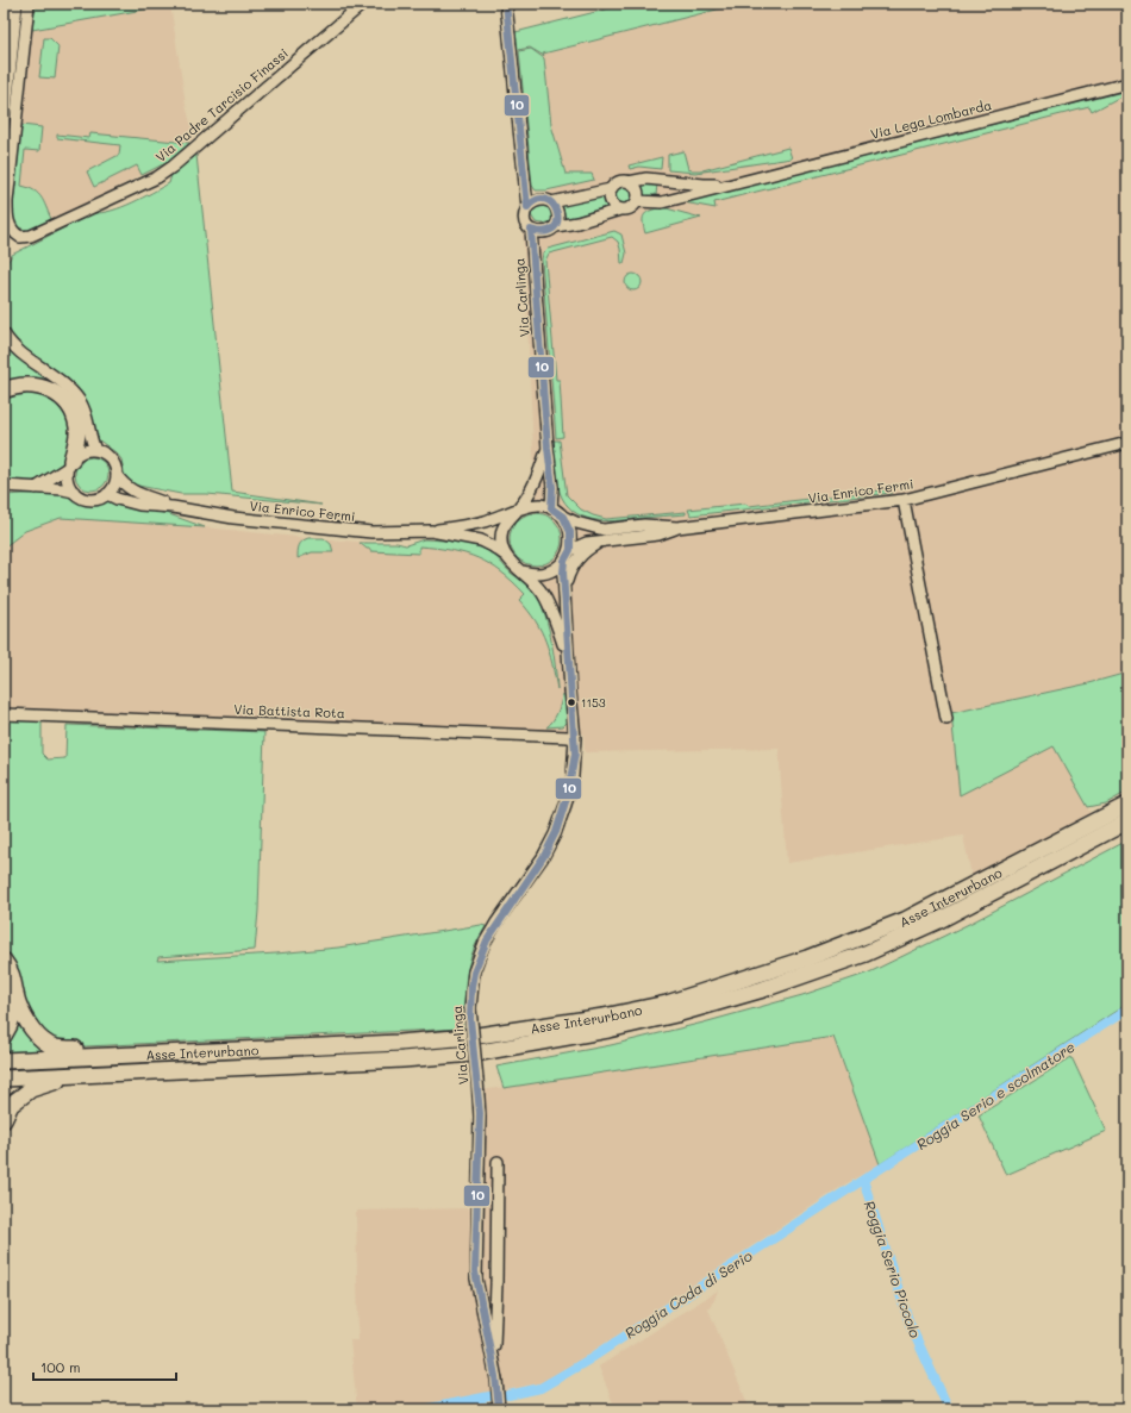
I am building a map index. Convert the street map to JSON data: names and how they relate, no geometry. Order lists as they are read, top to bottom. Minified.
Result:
{"streets":{"highway":["Asse Interurbano"],"street":["Via Padre Tarcisio Finassi","Via Lega Lombarda","Via Carlinga","Via Enrico Fermi","Via Battista Rota"]},"crossings":[["Via Lega Lombarda","Via Carlinga"],["Via Carlinga","Via Enrico Fermi"],["Via Carlinga","Via Battista Rota"]],"water":["Roggia Serio e scolmatore","Roggia Serio Piccolo","Roggia Coda di Serio"],"places":["1153"],"lines":["transit line 10"],"scale_bar":"100 m"}
